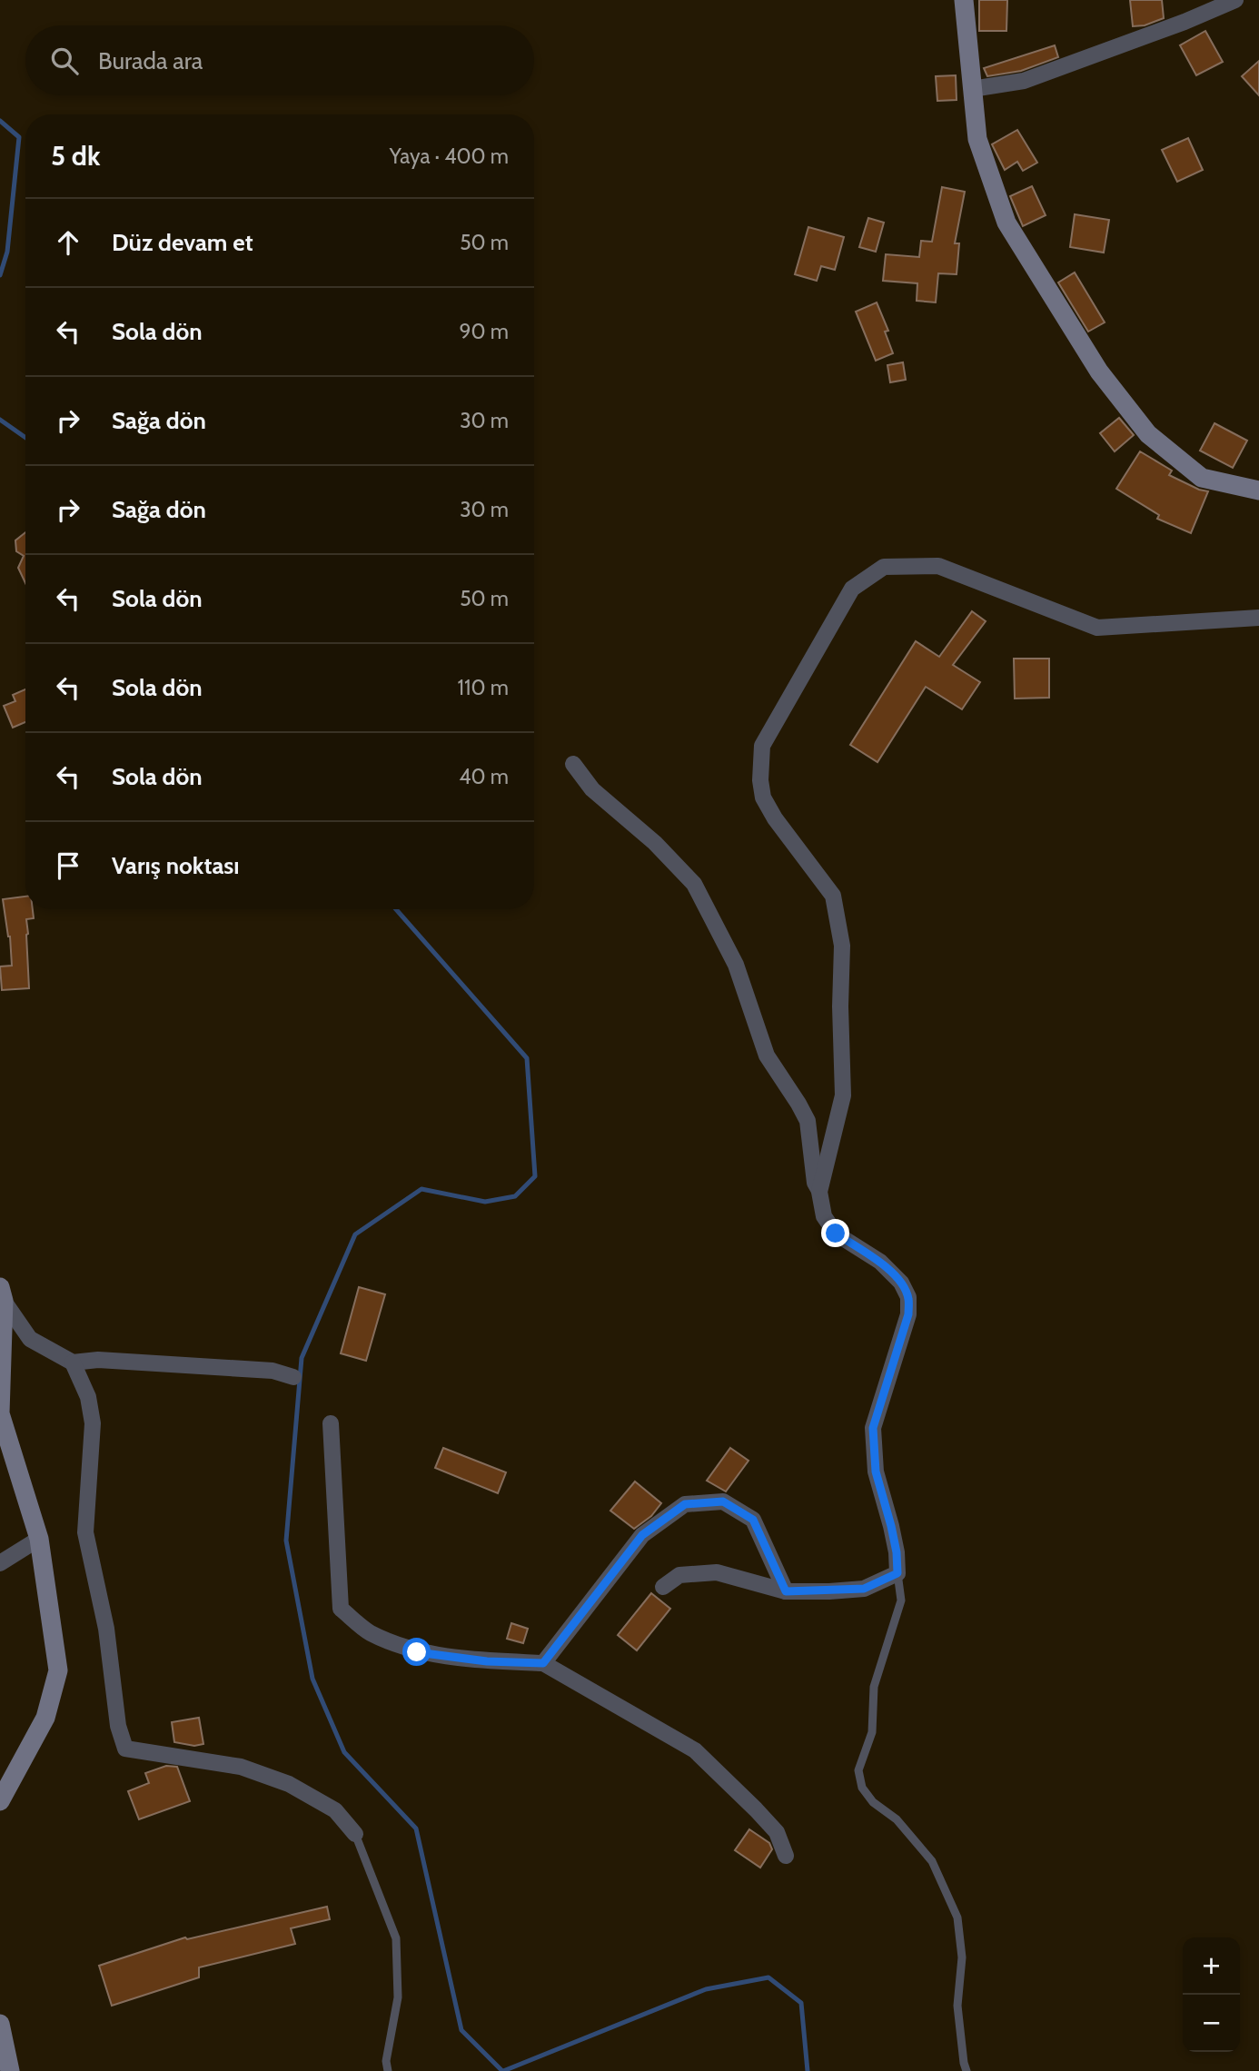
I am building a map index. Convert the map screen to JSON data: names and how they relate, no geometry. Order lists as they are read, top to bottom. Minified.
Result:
{"page":{"search":"Burada ara","heading":["5 dk","Yaya · 400 m"],"list":[["Düz devam et","50 m"],["Sola dön","90 m"],["Sağa dön","30 m"],["Sağa dön","30 m"],["Sola dön","50 m"],["Sola dön","110 m"],["Sola dön","40 m"],"Varış noktası"],"map_buttons":["+","−"]}}
